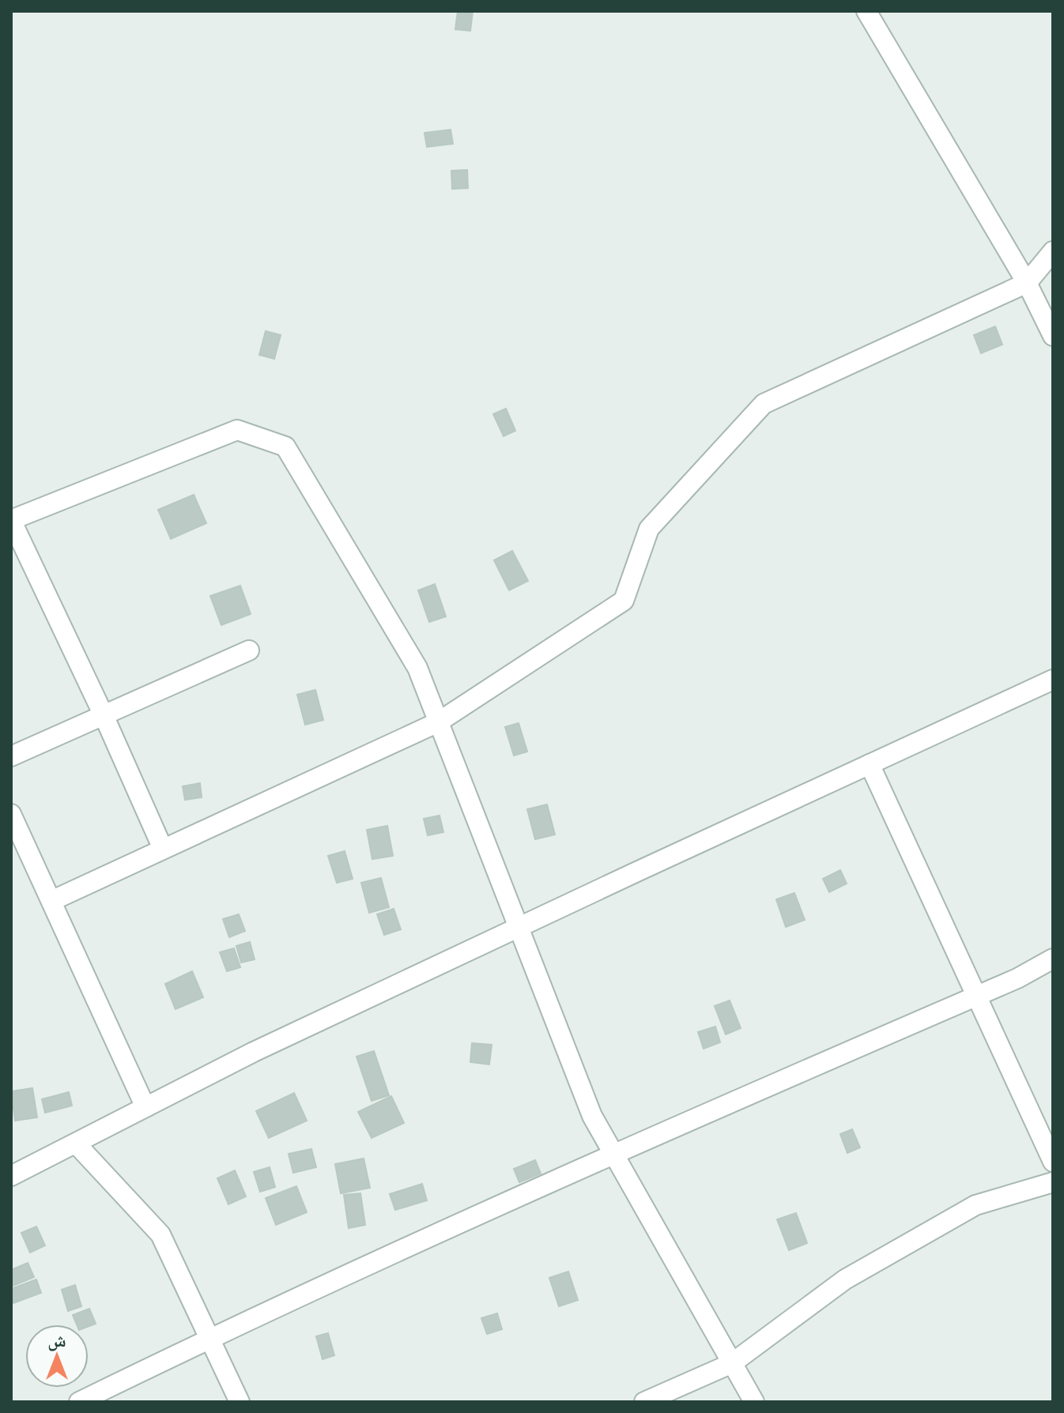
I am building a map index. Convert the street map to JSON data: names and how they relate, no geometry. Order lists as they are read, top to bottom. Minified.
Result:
{"north":"top"}
